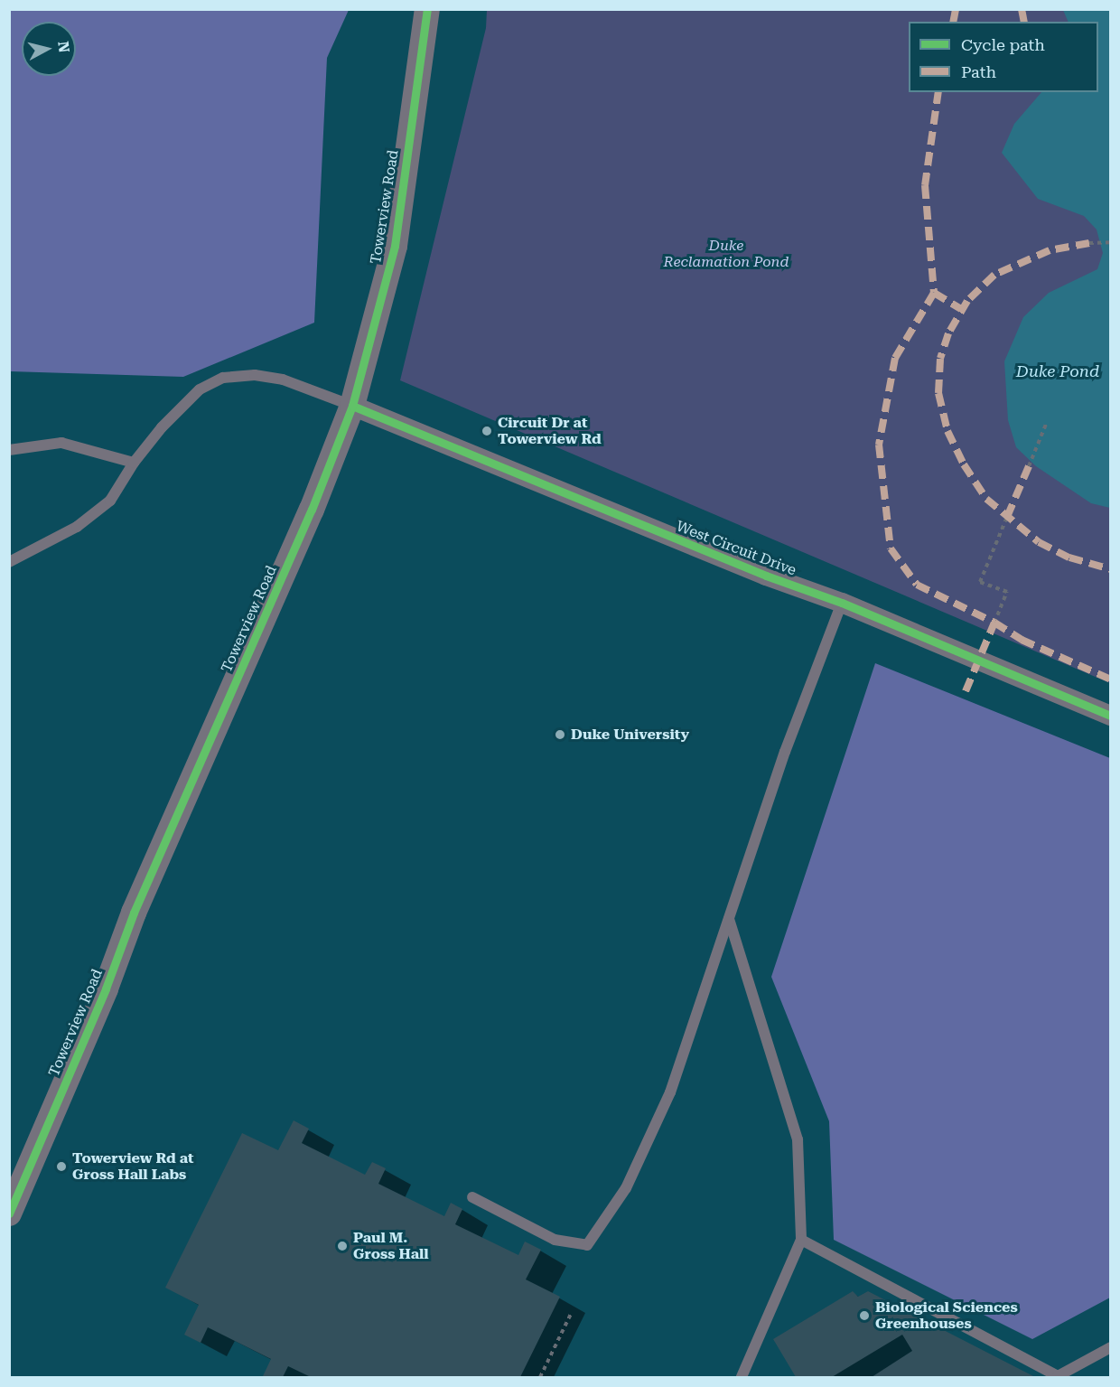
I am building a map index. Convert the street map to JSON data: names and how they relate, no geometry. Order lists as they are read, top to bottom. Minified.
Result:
{"streets":{"street":["Towerview Road","West Circuit Drive"]},"crossings":[["Towerview Road","West Circuit Drive"]],"water":["Duke Pond"],"parks":["Duke Reclamation Pond"],"places":["Circuit Dr at Towerview Rd","Duke University","Towerview Rd at Gross Hall Labs","Paul M. Gross Hall","Biological Sciences Greenhouses"],"legend":["Cycle path","Path"],"north":"right"}
